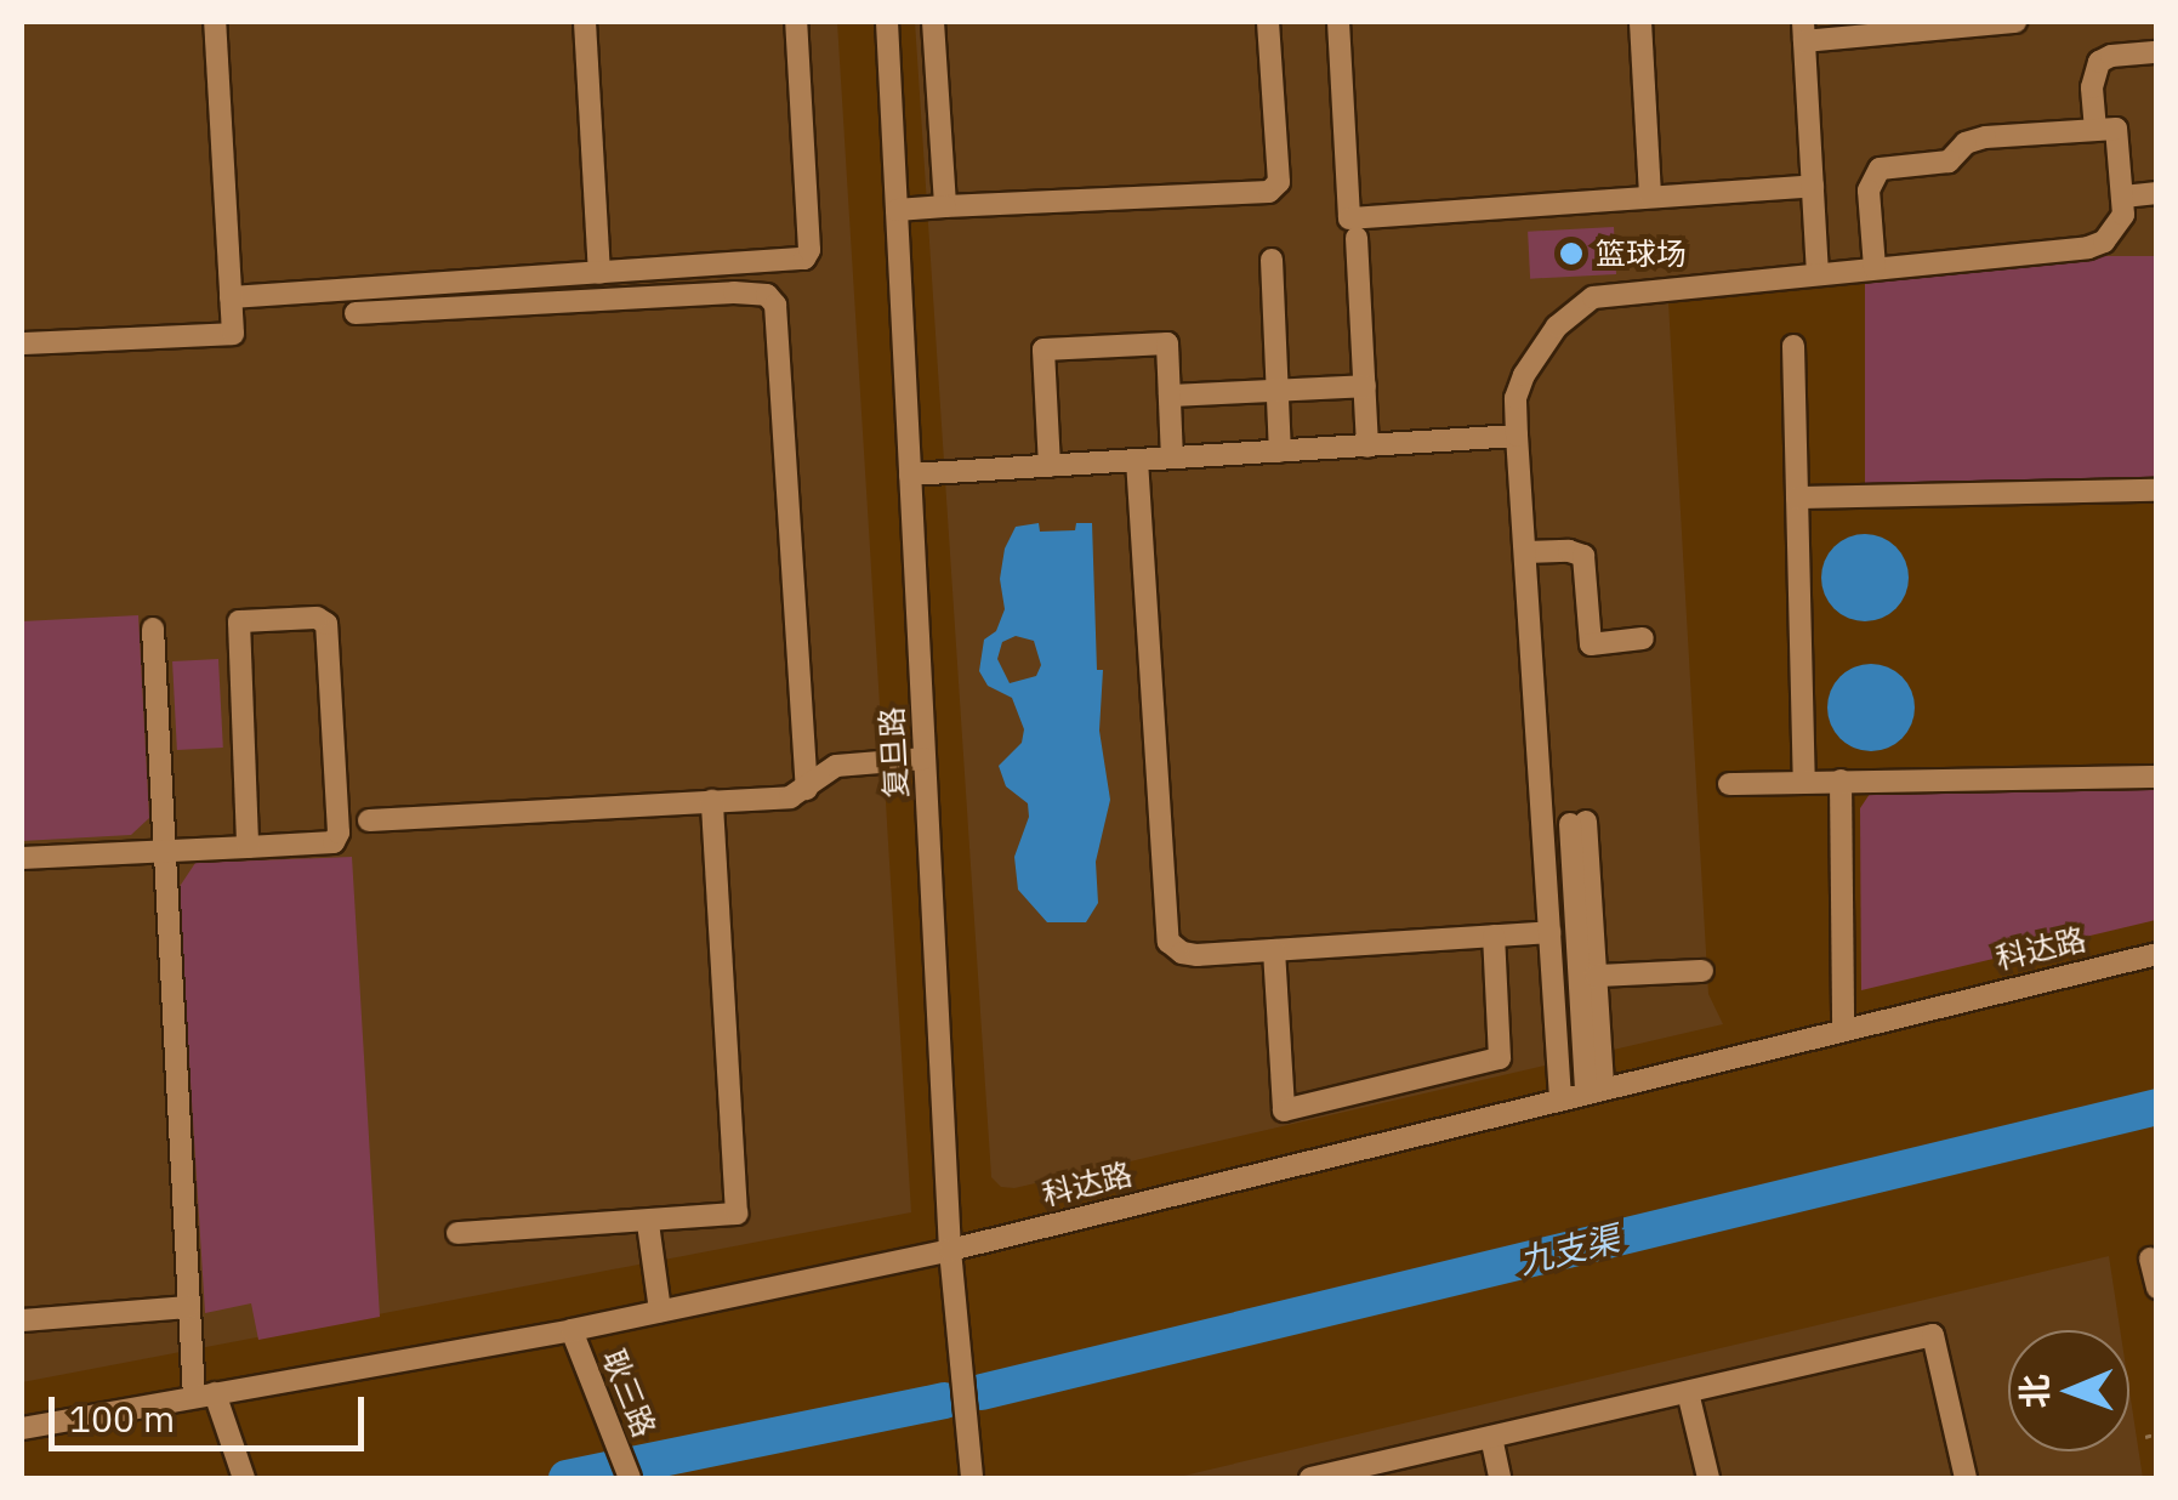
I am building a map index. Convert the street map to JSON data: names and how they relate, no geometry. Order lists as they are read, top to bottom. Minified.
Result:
{"streets":{"street":["复旦路","科达路","耿三路"]},"crossings":[["复旦路","科达路"],["科达路","耿三路"]],"water":["九支渠"],"places":["篮球场"],"scale_bar":"100 m","north":"left"}
